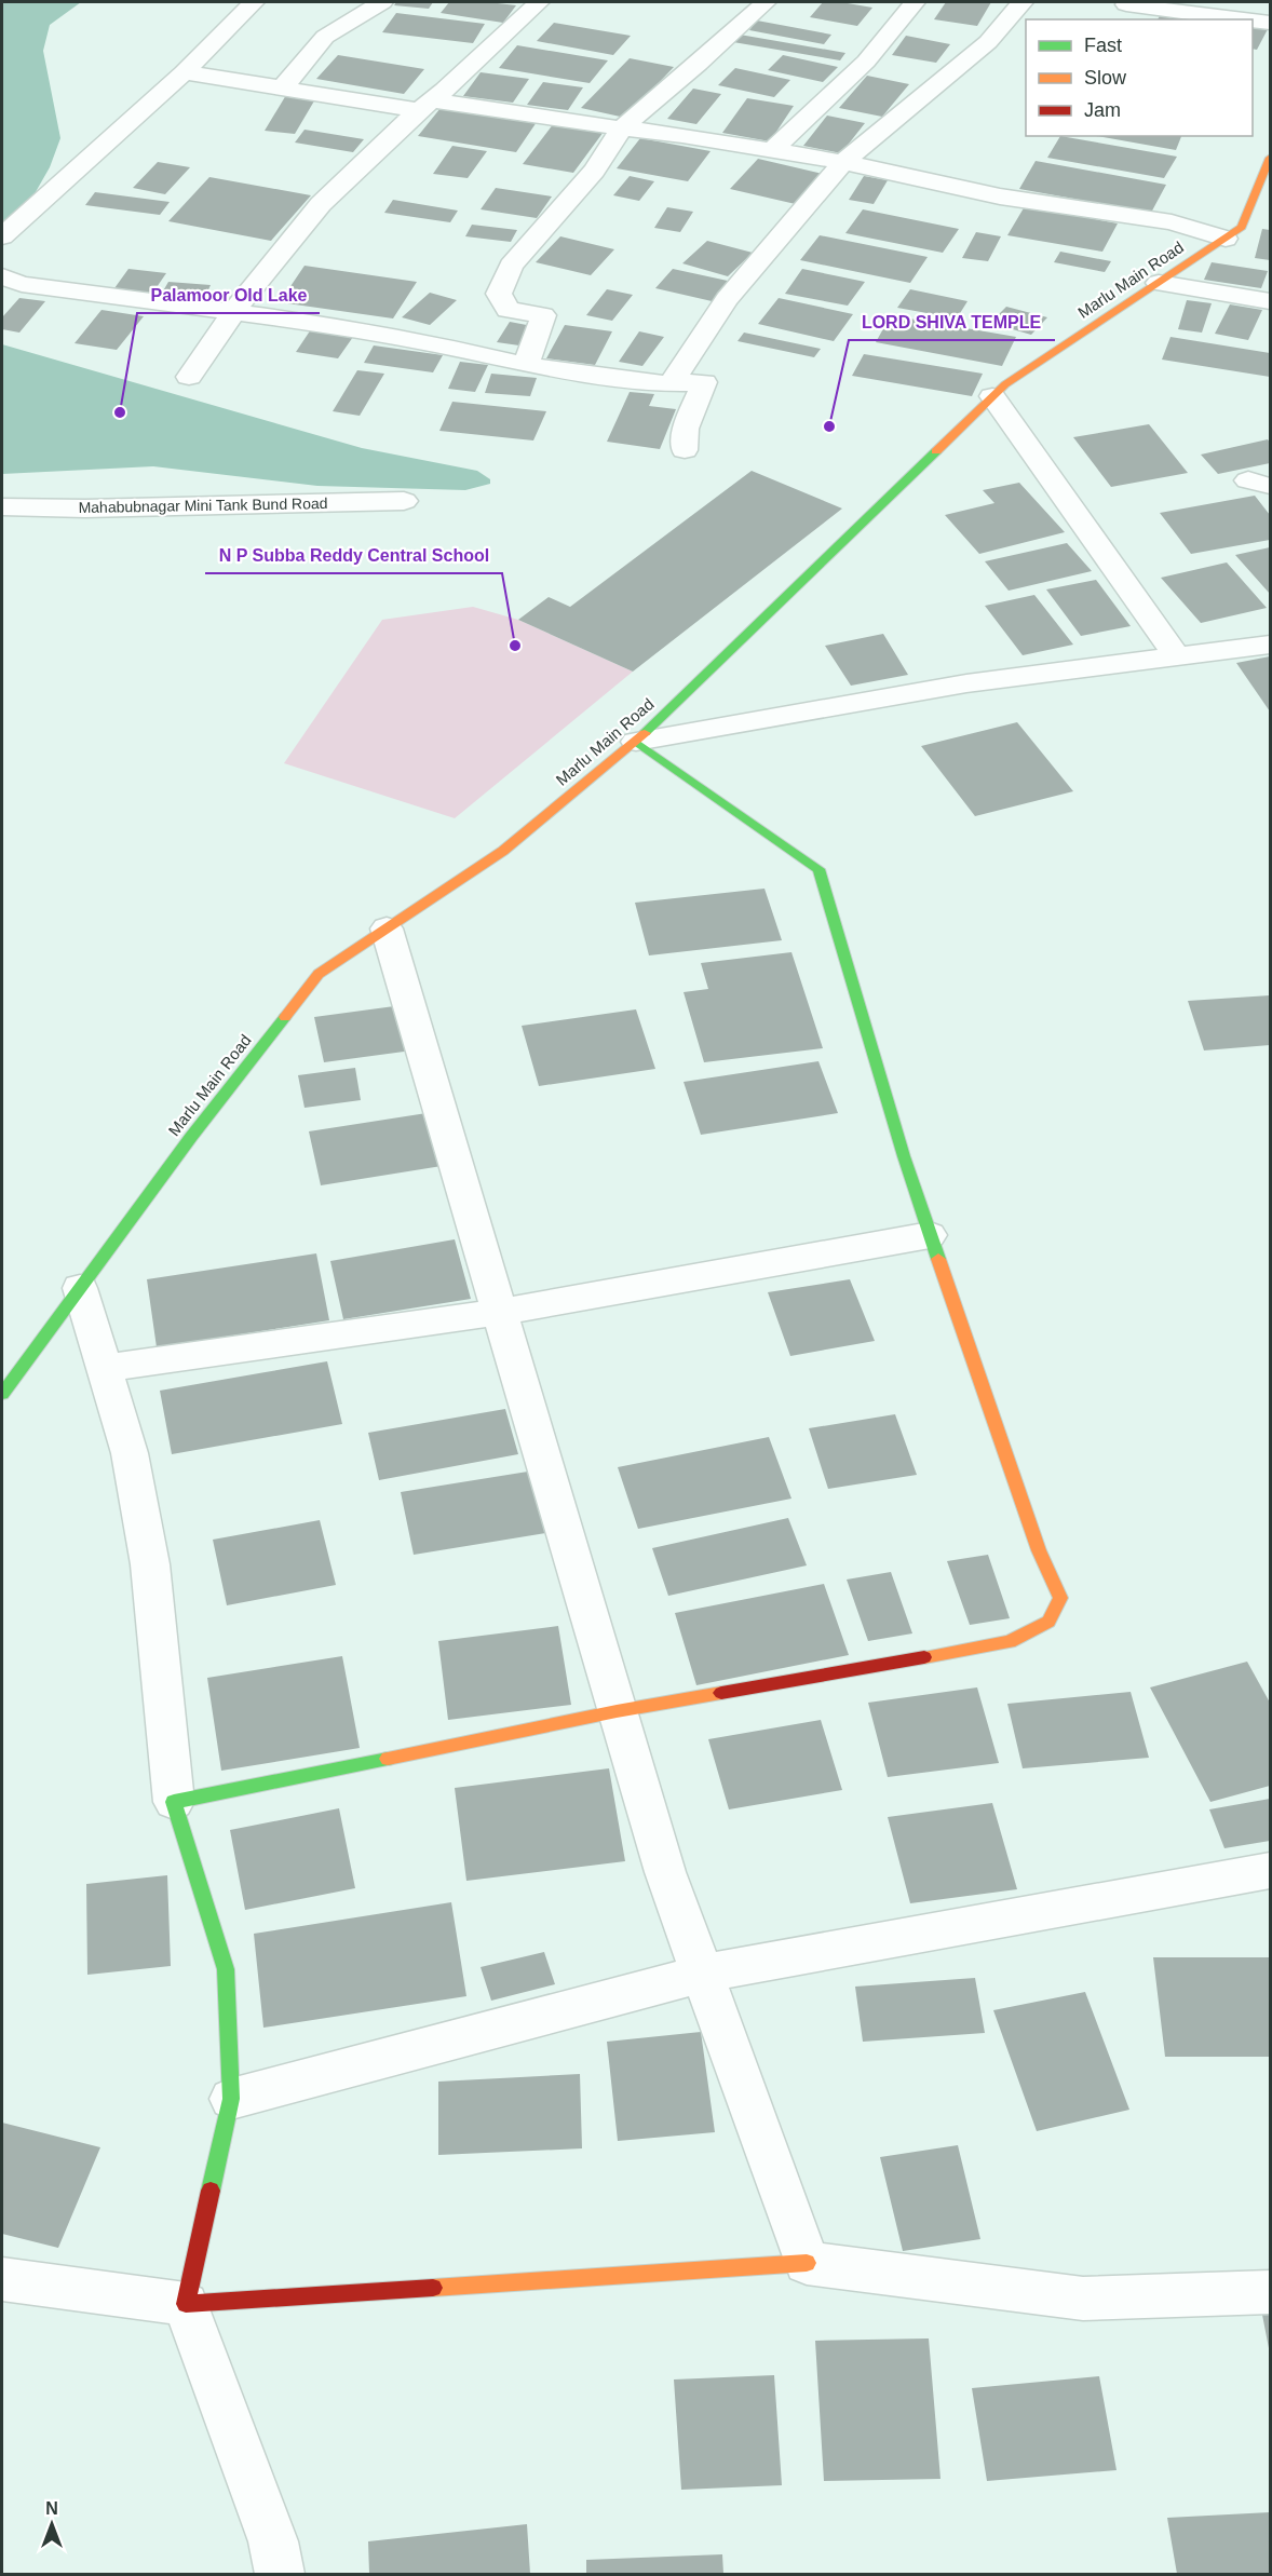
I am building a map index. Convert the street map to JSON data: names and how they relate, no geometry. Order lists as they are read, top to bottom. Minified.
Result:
{"streets":{"street":["Marlu Main Road","Mahabubnagar Mini Tank Bund Road"]},"places":["Palamoor Old Lake","LORD SHIVA TEMPLE","N P Subba Reddy Central School"],"legend":["Fast","Slow","Jam"],"north":"top"}
